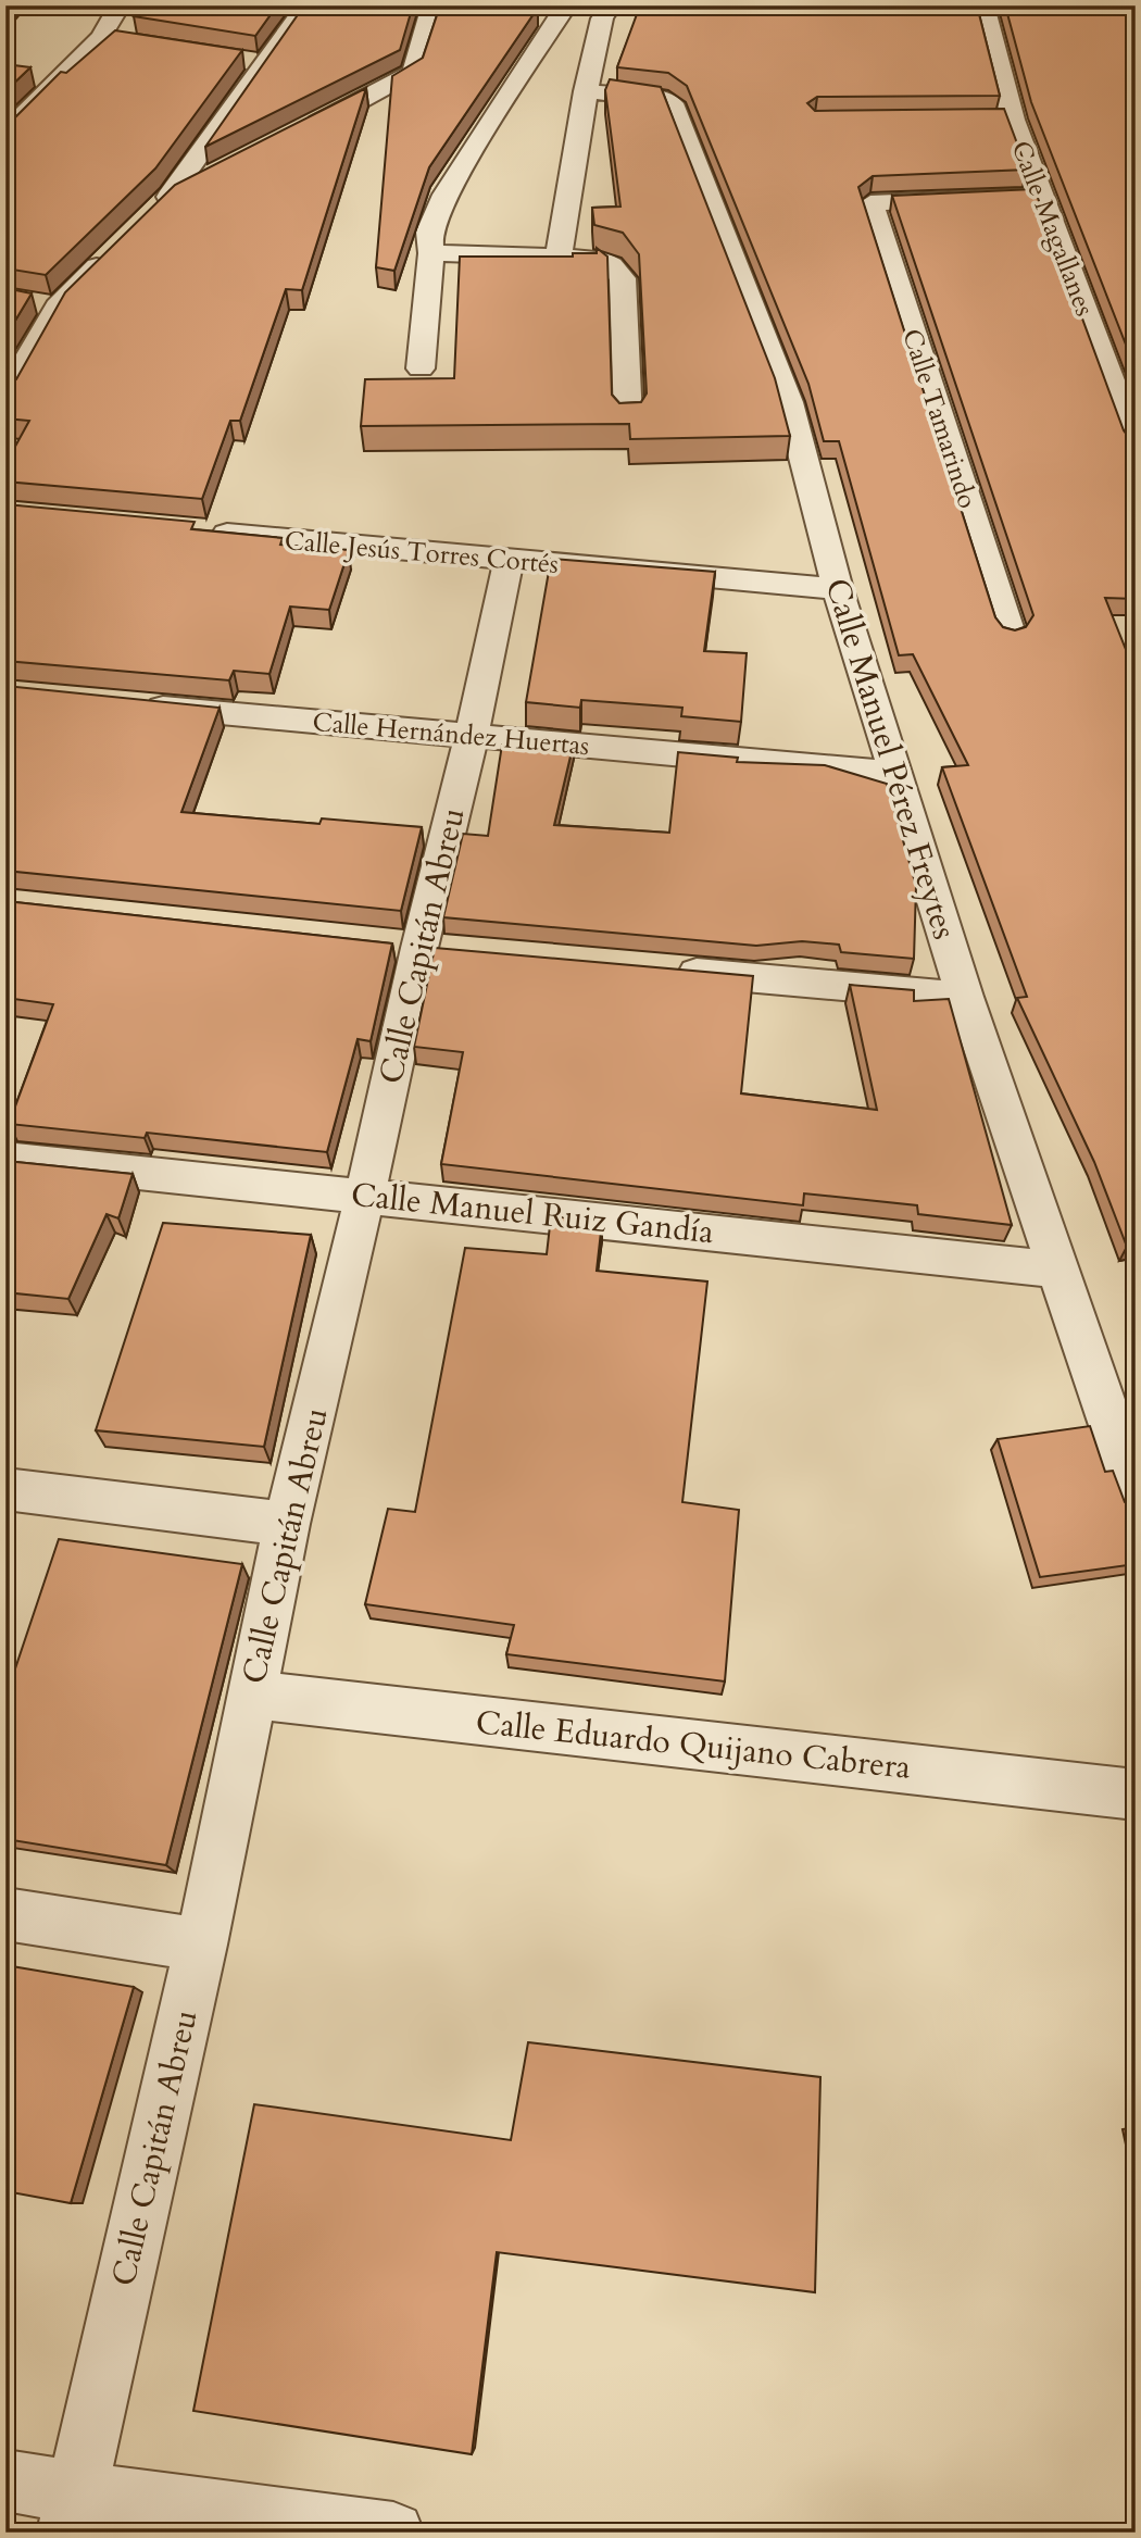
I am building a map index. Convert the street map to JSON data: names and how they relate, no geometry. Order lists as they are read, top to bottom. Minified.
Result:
{"streets":{"street":["Calle Magallanes","Calle Tamarindo","Calle Jesús Torres Cortés","Calle Hernández Huertas","Calle Manuel Pérez Freytes","Calle Capitán Abreu","Calle Manuel Ruiz Gandía","Calle Eduardo Quijano Cabrera"]},"crossings":[["Calle Magallanes","Calle Tamarindo"],["Calle Jesús Torres Cortés","Calle Manuel Pérez Freytes"],["Calle Jesús Torres Cortés","Calle Capitán Abreu"],["Calle Hernández Huertas","Calle Manuel Pérez Freytes"],["Calle Hernández Huertas","Calle Capitán Abreu"],["Calle Manuel Pérez Freytes","Calle Manuel Ruiz Gandía"],["Calle Capitán Abreu","Calle Manuel Ruiz Gandía"],["Calle Capitán Abreu","Calle Eduardo Quijano Cabrera"]]}
